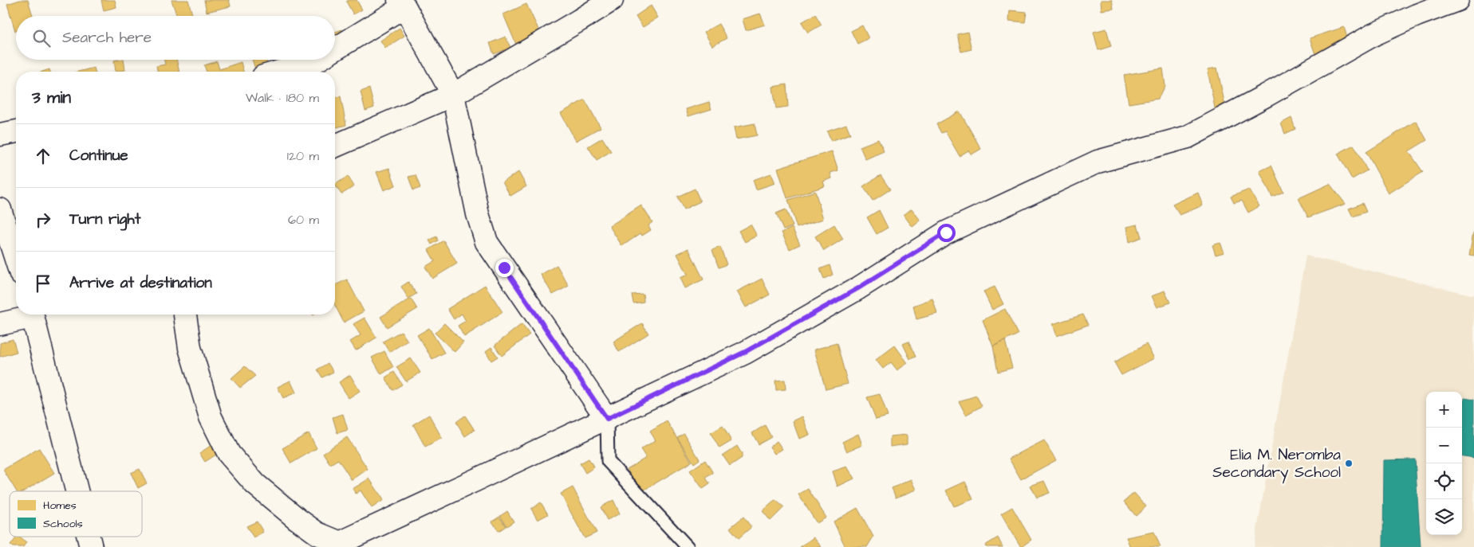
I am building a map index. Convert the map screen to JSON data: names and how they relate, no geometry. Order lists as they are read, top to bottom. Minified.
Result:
{"places":["Elia M. Neromba Secondary School"],"legend":["Homes","Schools"],"page":{"search":"Search here","heading":["3 min","Walk · 180 m"],"list":[["Continue","120 m"],["Turn right","60 m"],"Arrive at destination"],"map_buttons":["+","−"]}}
